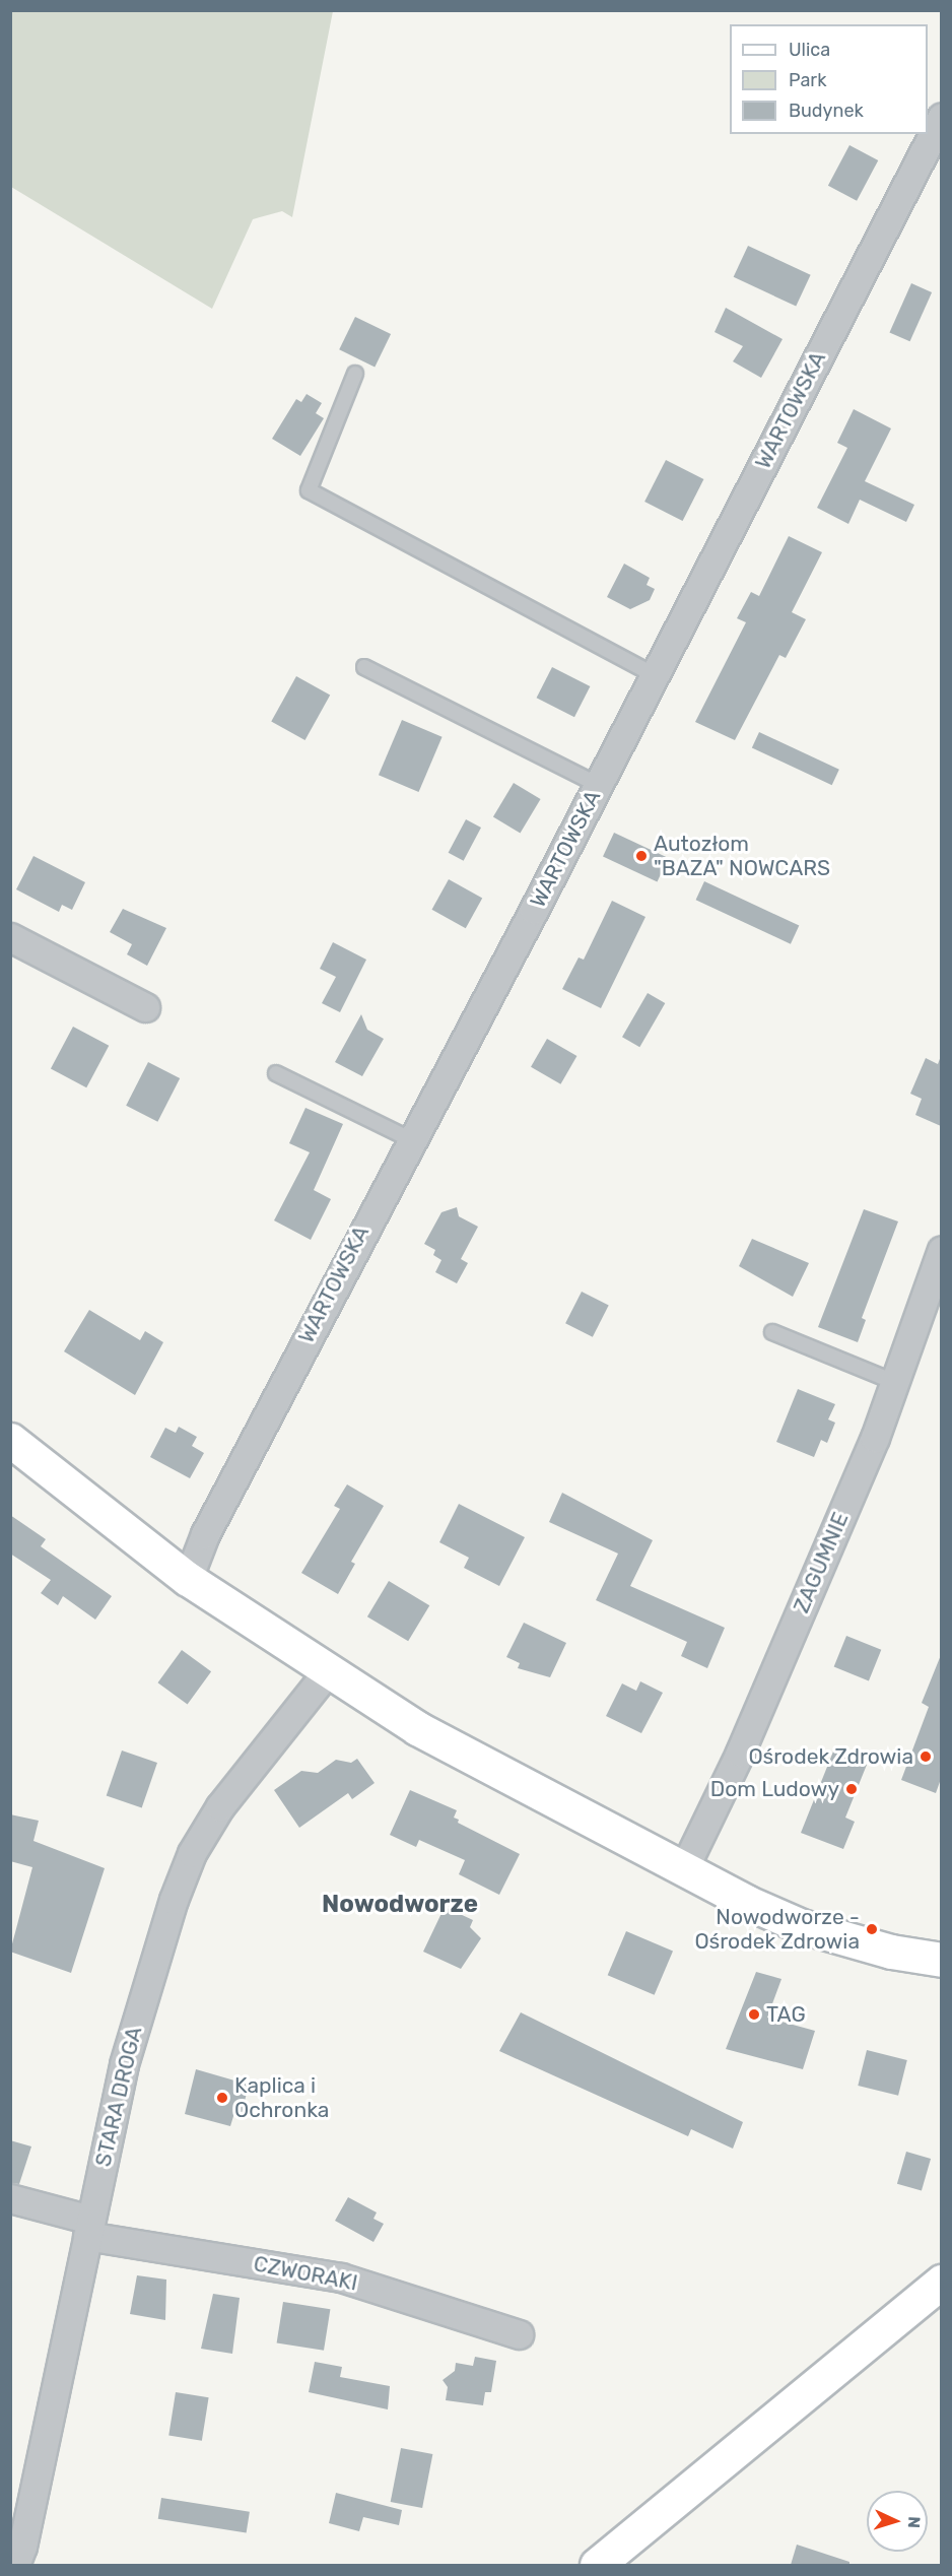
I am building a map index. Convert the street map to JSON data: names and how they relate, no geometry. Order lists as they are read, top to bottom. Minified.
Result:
{"streets":{"street":["WARTOWSKA","ZAGUMNIE","STARA DROGA","CZWORAKI"]},"crossings":[["STARA DROGA","CZWORAKI"]],"districts":["Nowodworze"],"places":["Autozłom \"BAZA\" NOWCARS","Ośrodek Zdrowia","Dom Ludowy","Nowodworze - Ośrodek Zdrowia","TAG","Kaplica i Ochronka"],"legend":["Ulica","Park","Budynek"],"north":"right"}
